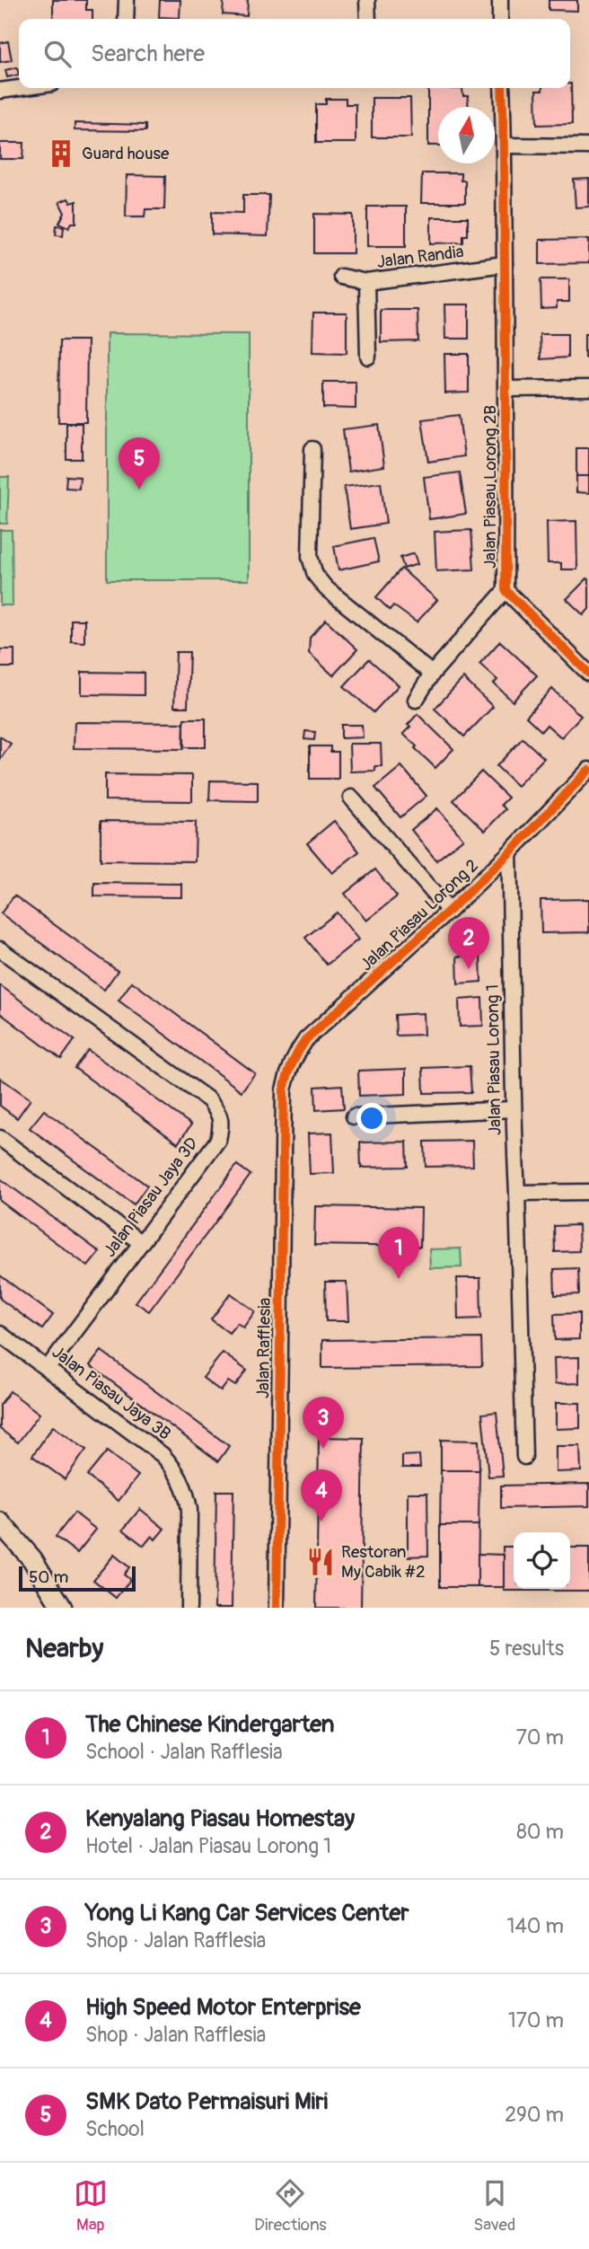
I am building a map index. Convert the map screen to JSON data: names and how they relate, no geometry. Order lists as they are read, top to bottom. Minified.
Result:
{"streets":{"street":["Jalan Randia","Jalan Piasau Lorong 2B","Jalan Piasau Lorong 2","Jalan Piasau Lorong 1","Jalan Piasau Jaya 3D","Jalan Rafflesia","Jalan Piasau Jaya 3B"]},"crossings":[["Jalan Randia","Jalan Piasau Lorong 2B"],["Jalan Piasau Lorong 2","Jalan Piasau Lorong 1"],["Jalan Piasau Lorong 2","Jalan Rafflesia"],["Jalan Piasau Jaya 3D","Jalan Piasau Jaya 3B"]],"places":{"building":["Guard house"],"restaurant":["Restoran My Cabik #2"]},"scale_bar":"50 m","north":"top","page":{"search":"Search here","pins":["5","2","1","3","4"],"scale":"50 m","heading":["Nearby","5 results"],"list":[{"mark":"1","name":"The Chinese Kindergarten","note":"School · Jalan Rafflesia","value":"70 m"},{"mark":"2","name":"Kenyalang Piasau Homestay","note":"Hotel · Jalan Piasau Lorong 1","value":"80 m"},{"mark":"3","name":"Yong Li Kang Car Services Center","note":"Shop · Jalan Rafflesia","value":"140 m"},{"mark":"4","name":"High Speed Motor Enterprise","note":"Shop · Jalan Rafflesia","value":"170 m"},{"mark":"5","name":"SMK Dato Permaisuri Miri","note":"School","value":"290 m"}],"nav":["Map","Directions","Saved"]}}
